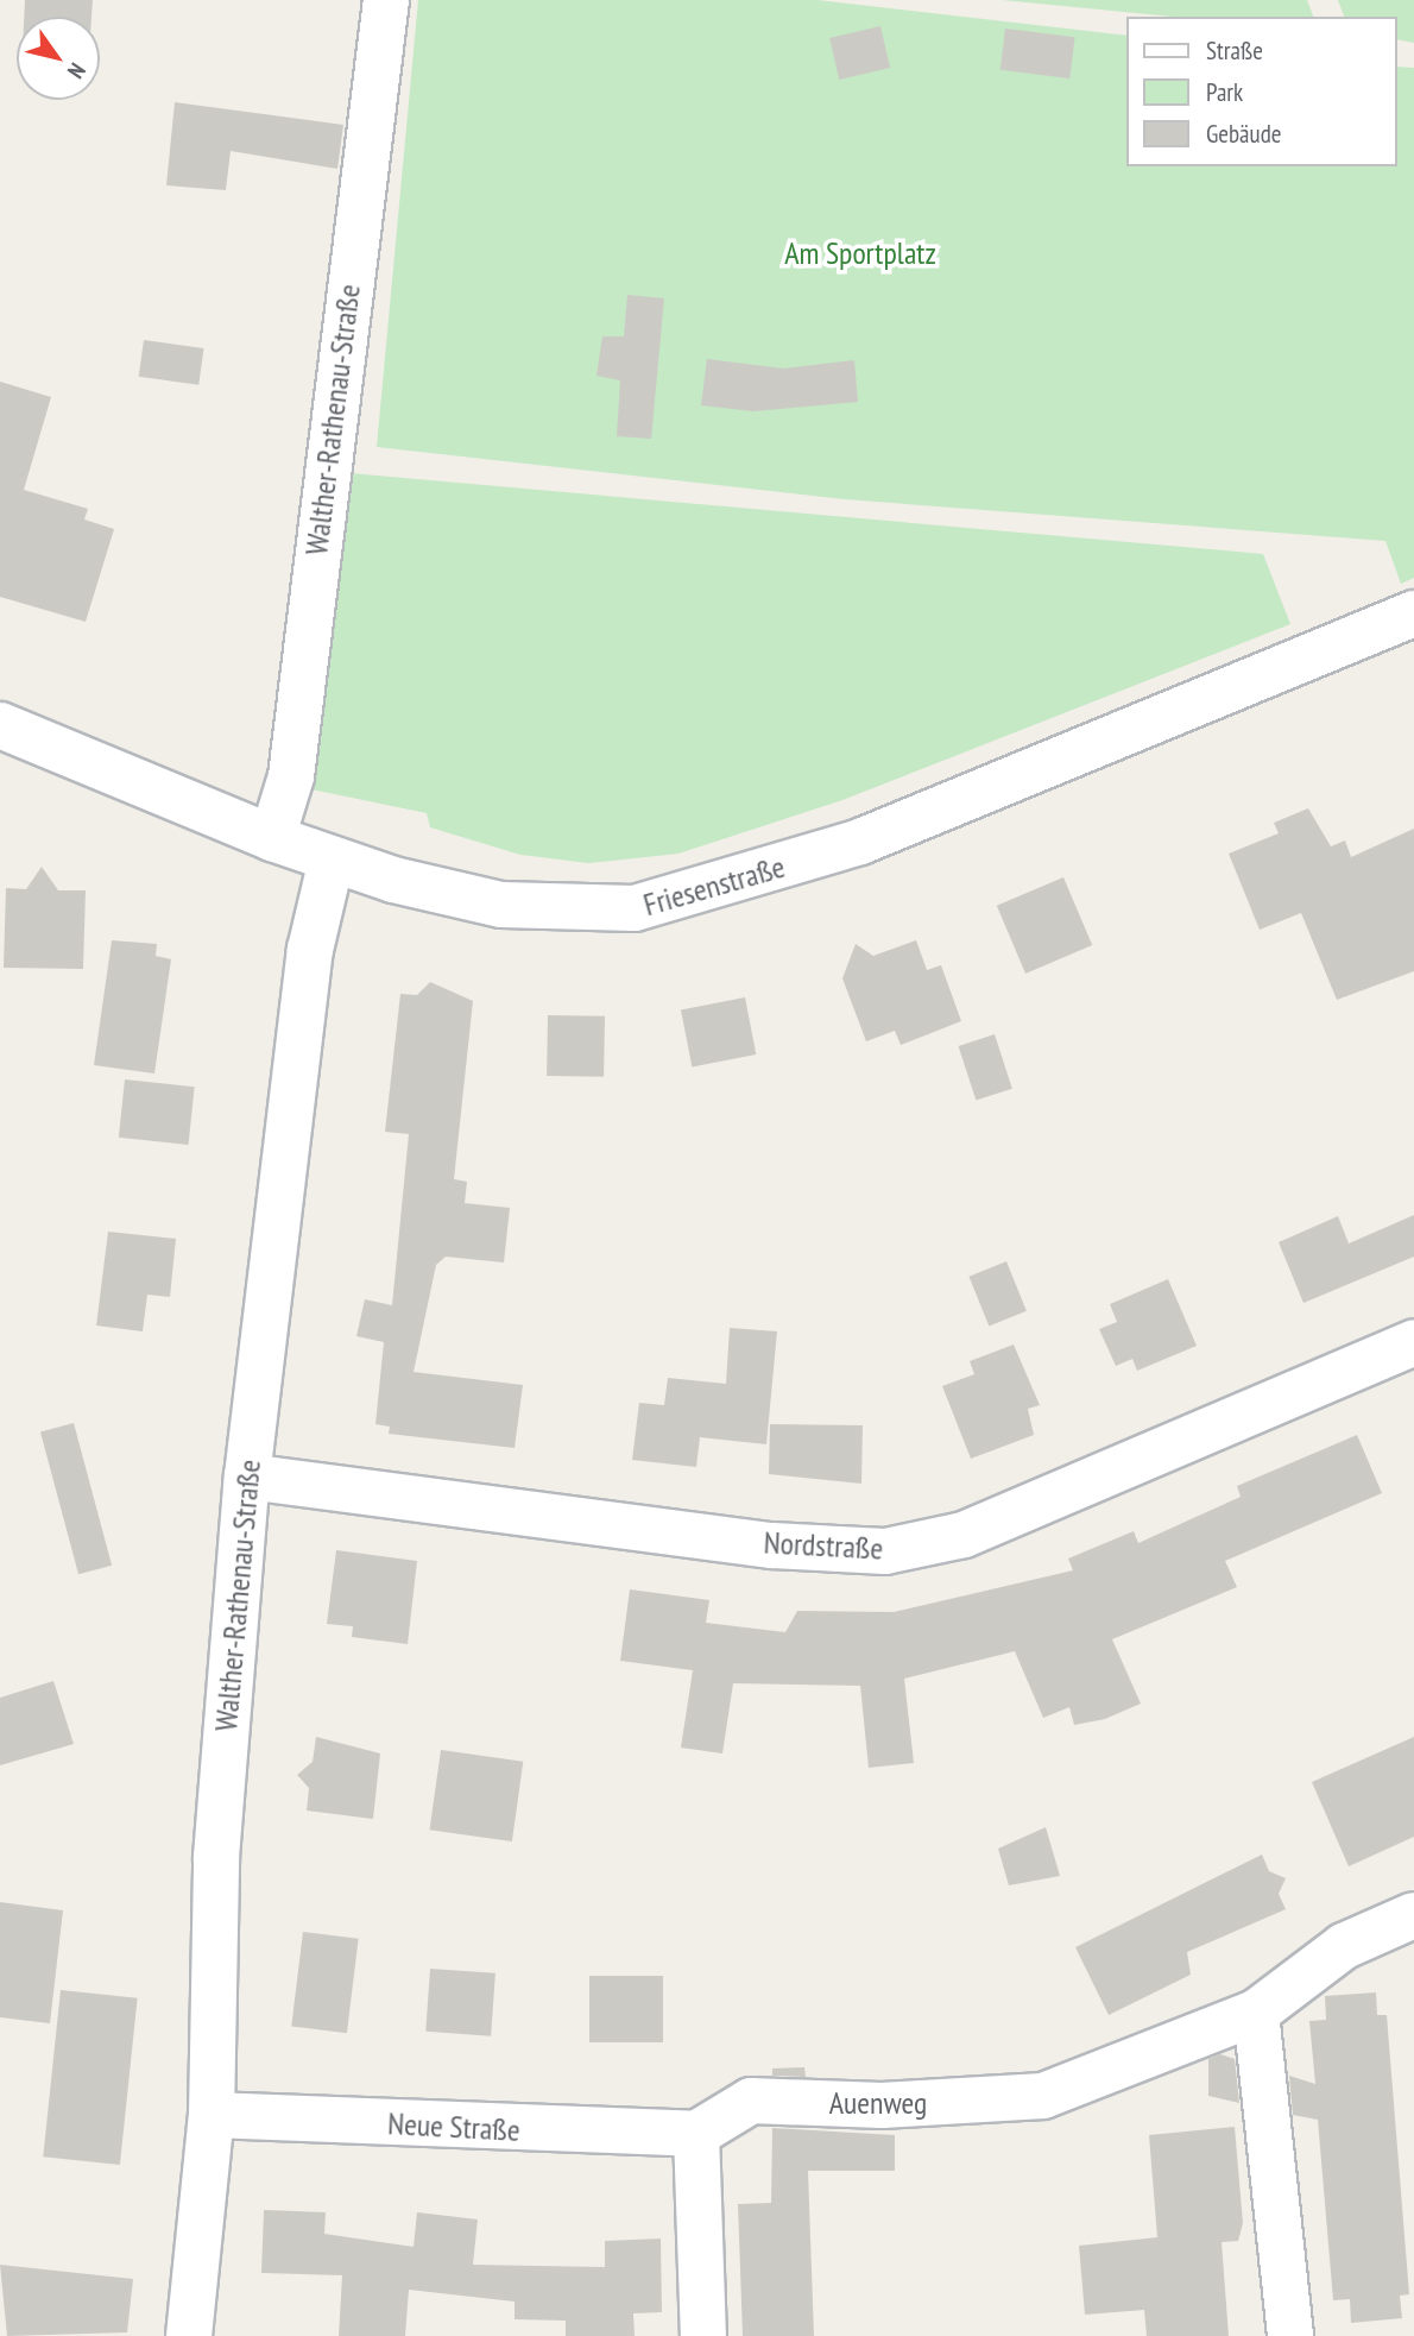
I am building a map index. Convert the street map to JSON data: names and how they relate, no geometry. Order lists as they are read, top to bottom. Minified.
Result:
{"streets":{"street":["Walther-Rathenau-Straße","Friesenstraße","Nordstraße","Auenweg","Neue Straße"]},"crossings":[["Walther-Rathenau-Straße","Friesenstraße"],["Walther-Rathenau-Straße","Nordstraße"],["Walther-Rathenau-Straße","Neue Straße"],["Auenweg","Neue Straße"]],"parks":["Am Sportplatz"],"legend":["Straße","Park","Gebäude"],"north":"bottom right"}
